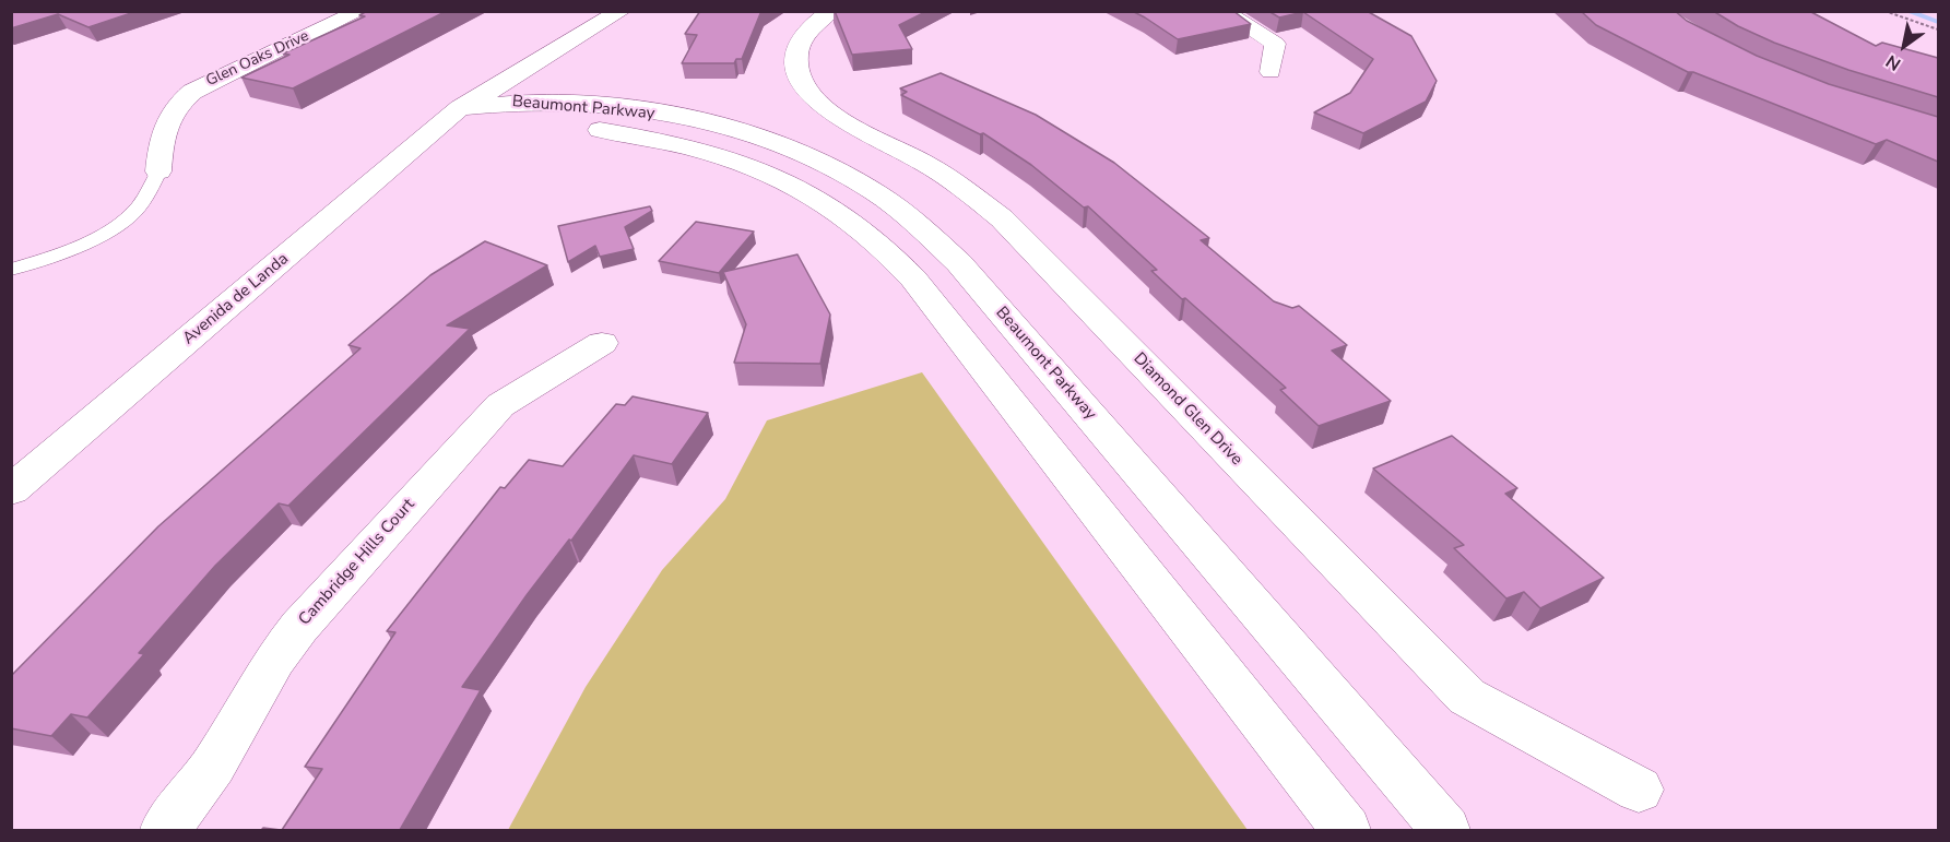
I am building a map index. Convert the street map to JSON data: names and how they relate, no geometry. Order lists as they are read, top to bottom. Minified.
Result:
{"streets":{"street":["Glen Oaks Drive","Beaumont Parkway","Avenida de Landa","Diamond Glen Drive","Cambridge Hills Court"]},"crossings":[["Beaumont Parkway","Avenida de Landa"]],"north":"bottom left"}
